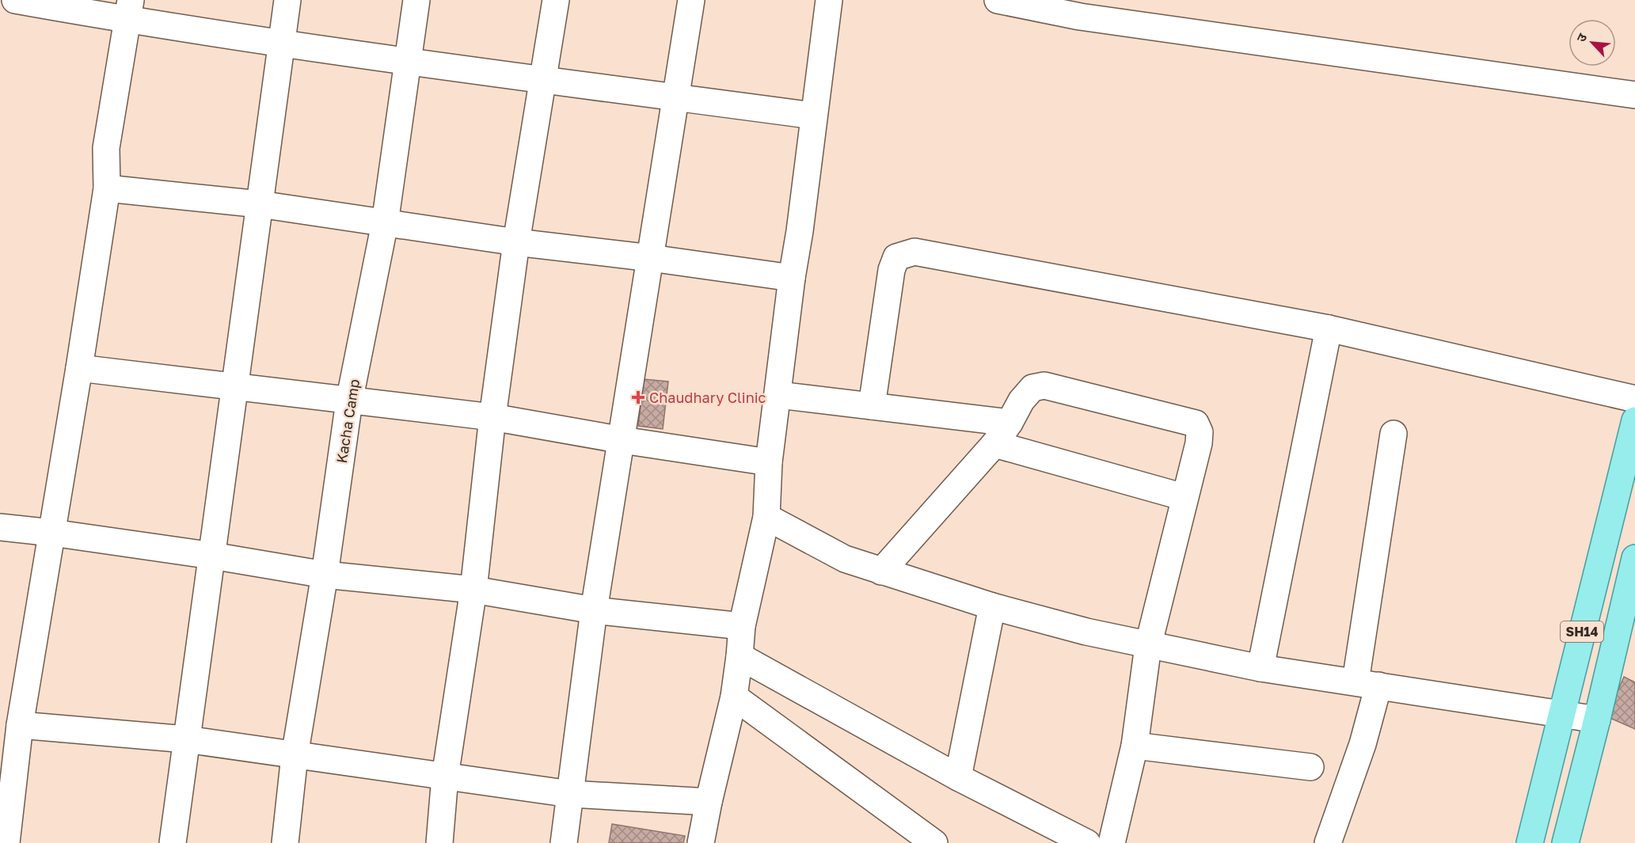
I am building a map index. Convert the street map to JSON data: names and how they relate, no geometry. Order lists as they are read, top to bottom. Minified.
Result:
{"streets":{"main road":["SH14"],"street":["Kacha Camp"]},"places":{"health":["Chaudhary Clinic"]},"north":"top left"}
